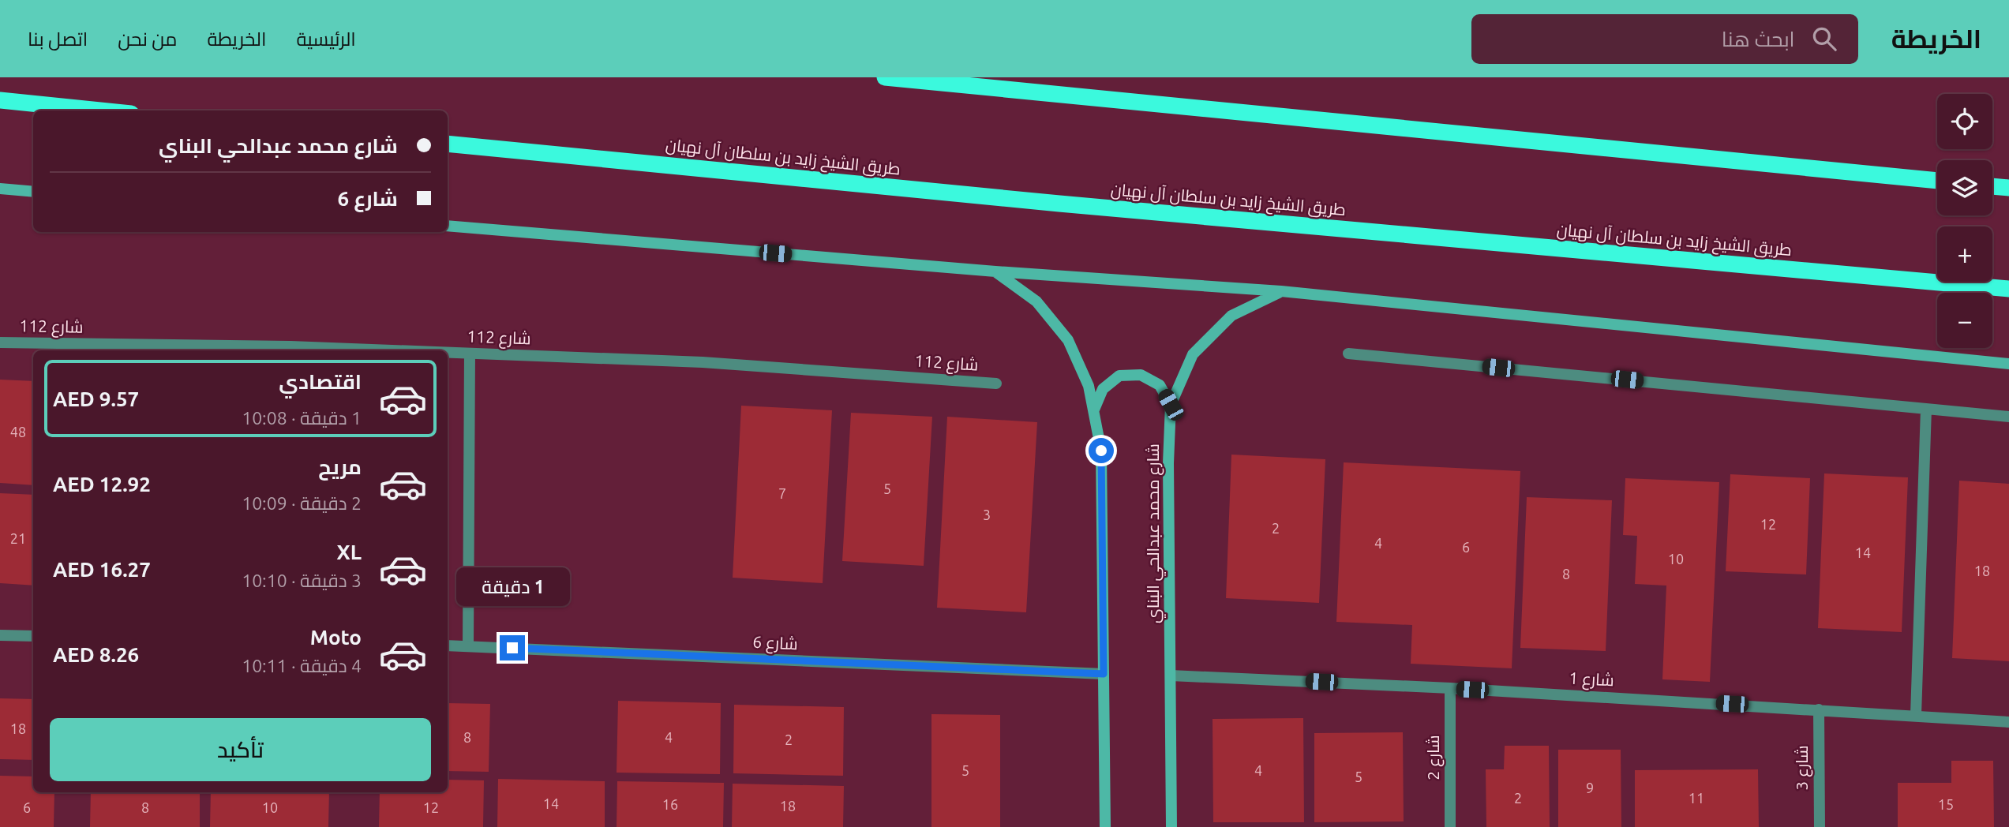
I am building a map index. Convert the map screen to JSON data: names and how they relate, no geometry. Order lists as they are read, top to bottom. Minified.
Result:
{"streets":{"highway":["طريق الشيخ زايد بن سلطان آل نهيان"],"main road":["شارع محمد عبدالحي البناي"],"street":["شارع 112","شارع 6","شارع 1","شارع 2","شارع 3"]},"crossings":[["شارع محمد عبدالحي البناي","شارع 1"],["شارع 1","شارع 2"],["شارع 1","شارع 3"]],"house_numbers":["48","5","7","3","12","2","21","4","6","14","10","18","8","18","8","4","2","5","4","5","9","2","11","14","16","15","18","6","8","10","12"],"page":{"header":"الخريطة","search":"ابحث هنا","nav":["الرئيسية","الخريطة","من نحن","اتصل بنا"],"map_buttons":["+","−"],"banner":["شارع محمد عبدالحي البناي","شارع 6"],"list":[{"name":"اقتصادي","note":"1 دقيقة · 10:08","value":"AED 9.57"},{"name":"مريح","note":"2 دقيقة · 10:09","value":"AED 12.92"},{"name":"XL","note":"3 دقيقة · 10:10","value":"AED 16.27"},{"name":"Moto","note":"4 دقيقة · 10:11","value":"AED 8.26"}],"bubble":"1 دقيقة","buttons":"تأكيد"}}
